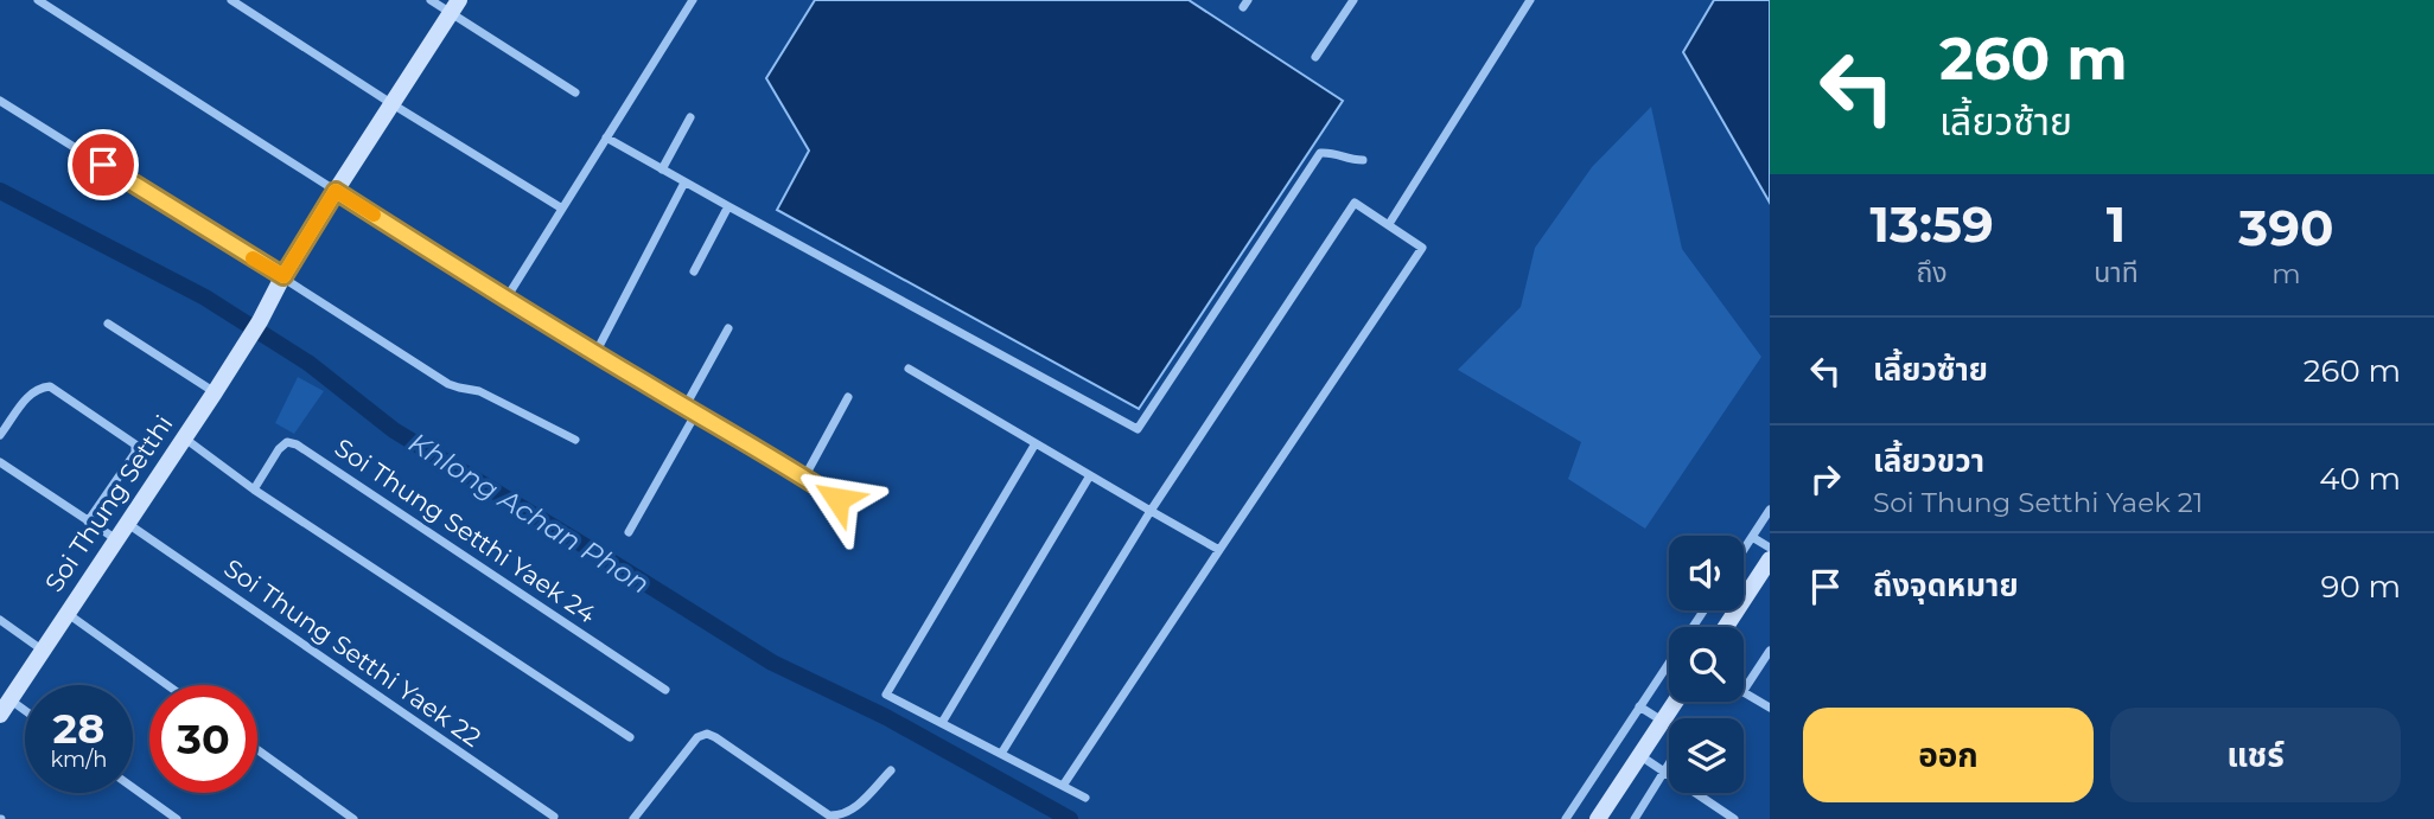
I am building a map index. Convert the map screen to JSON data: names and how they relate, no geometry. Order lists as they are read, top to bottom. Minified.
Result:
{"streets":{"main road":["Soi Thung Setthi"],"street":["Soi Thung Setthi Yaek 24","Soi Thung Setthi Yaek 22"]},"crossings":[["Soi Thung Setthi","Soi Thung Setthi Yaek 22"]],"water":["Khlong Achan Phon"],"page":{"turn":["260 m","เลี้ยวซ้าย"],"eta":["13:59","ถึง","1","นาที","390","m"],"list":[{"name":"เลี้ยวซ้าย","value":"260 m"},{"name":"เลี้ยวขวา","note":"Soi Thung Setthi Yaek 21","value":"40 m"},{"name":"ถึงจุดหมาย","value":"90 m"}],"speed":"28 km/h","limit":"30","buttons":["ออก","แชร์"]}}
